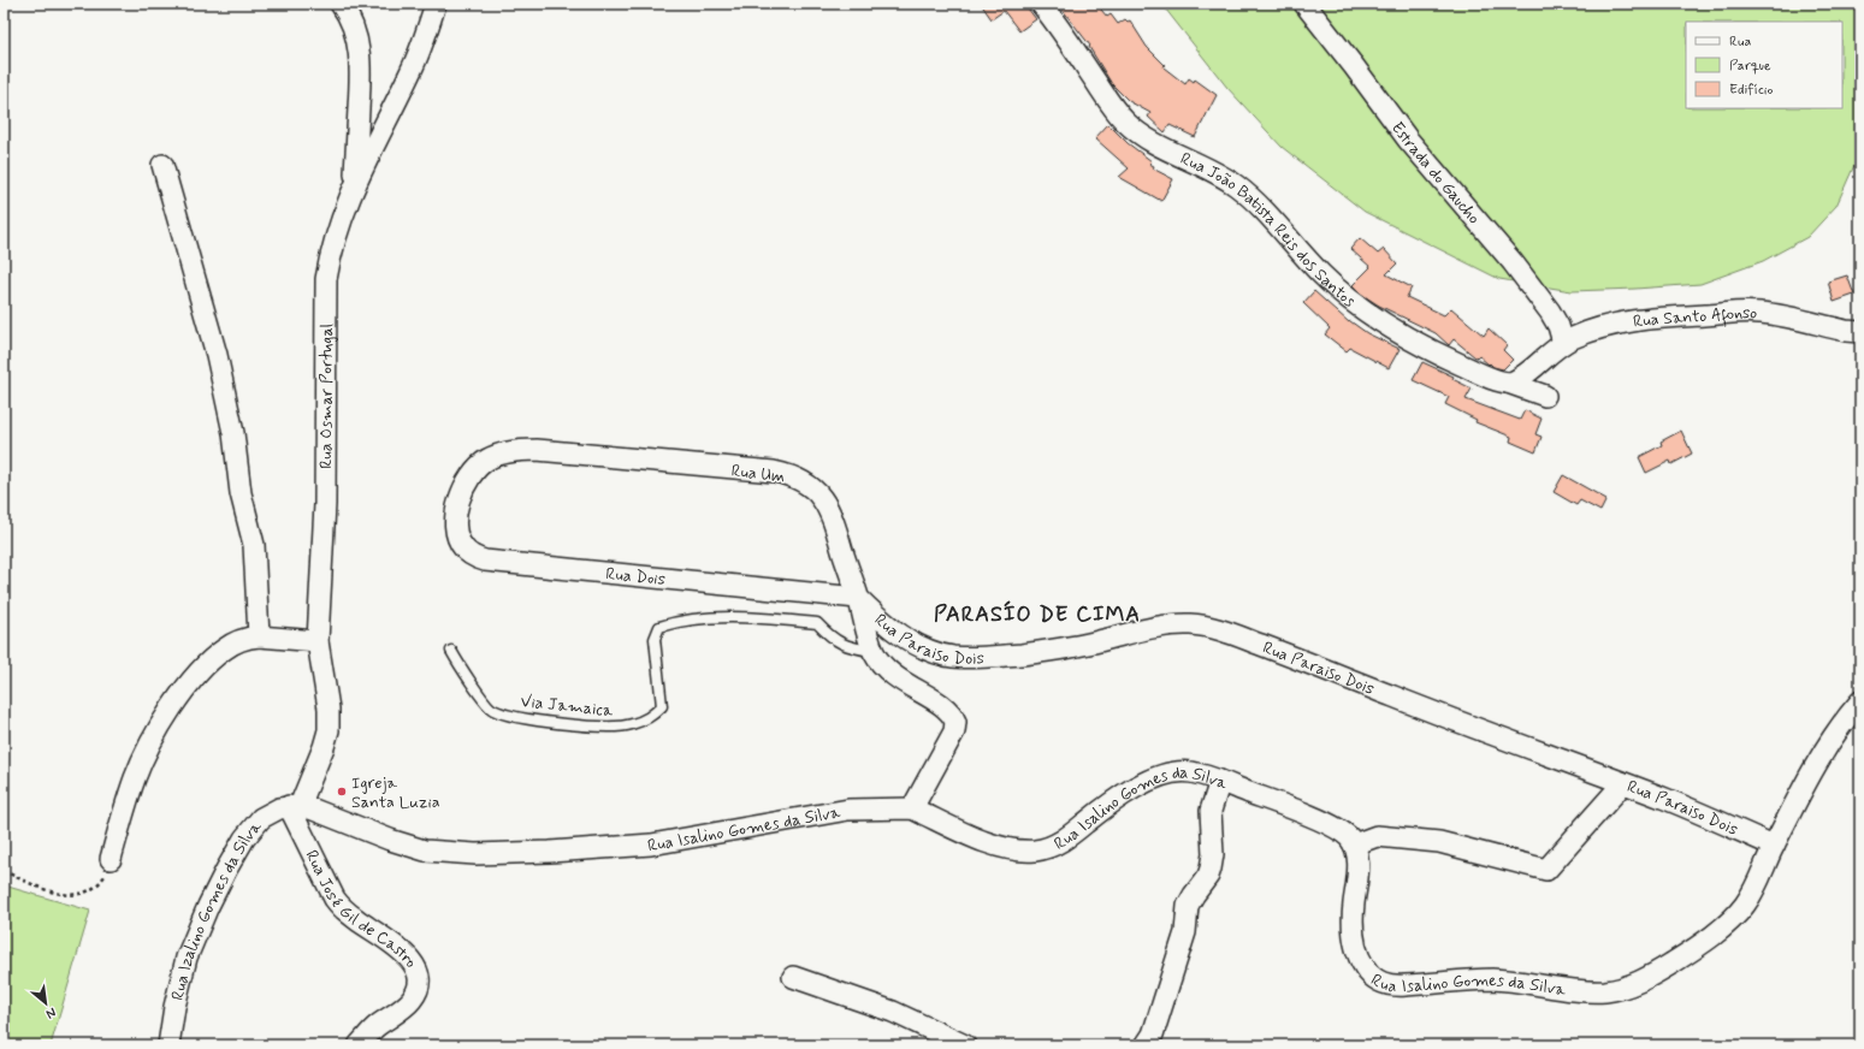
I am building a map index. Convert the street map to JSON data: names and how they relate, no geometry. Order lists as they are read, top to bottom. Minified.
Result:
{"streets":{"street":["Estrada do Gaucho","Rua João Batista Reis dos Santos","Rua Santo Afonso","Rua Osmar Portugal","Rua Um","Rua Dois","Rua Paraiso Dois","Rua Isalino Gomes da Silva","Rua José Gil de Castro","Rua Izalino Gomes da Silva"],"lane":["Via Jamaica"]},"crossings":[["Estrada do Gaucho","Rua Santo Afonso"],["Rua João Batista Reis dos Santos","Rua Santo Afonso"],["Rua Osmar Portugal","Rua Isalino Gomes da Silva"],["Rua Osmar Portugal","Rua José Gil de Castro"],["Rua Osmar Portugal","Rua Izalino Gomes da Silva"],["Rua Um","Rua Dois"],["Rua Um","Rua Paraiso Dois"],["Rua Um","Via Jamaica"],["Rua Um","Rua Isalino Gomes da Silva"],["Rua Dois","Rua Paraiso Dois"],["Rua Paraiso Dois","Rua Isalino Gomes da Silva"],["Rua Isalino Gomes da Silva","Rua José Gil de Castro"],["Rua Isalino Gomes da Silva","Rua Izalino Gomes da Silva"],["Rua José Gil de Castro","Rua Izalino Gomes da Silva"]],"districts":["PARASÍO DE CIMA"],"places":["Igreja Santa Luzia"],"legend":["Rua","Parque","Edifício"],"north":"bottom right"}
